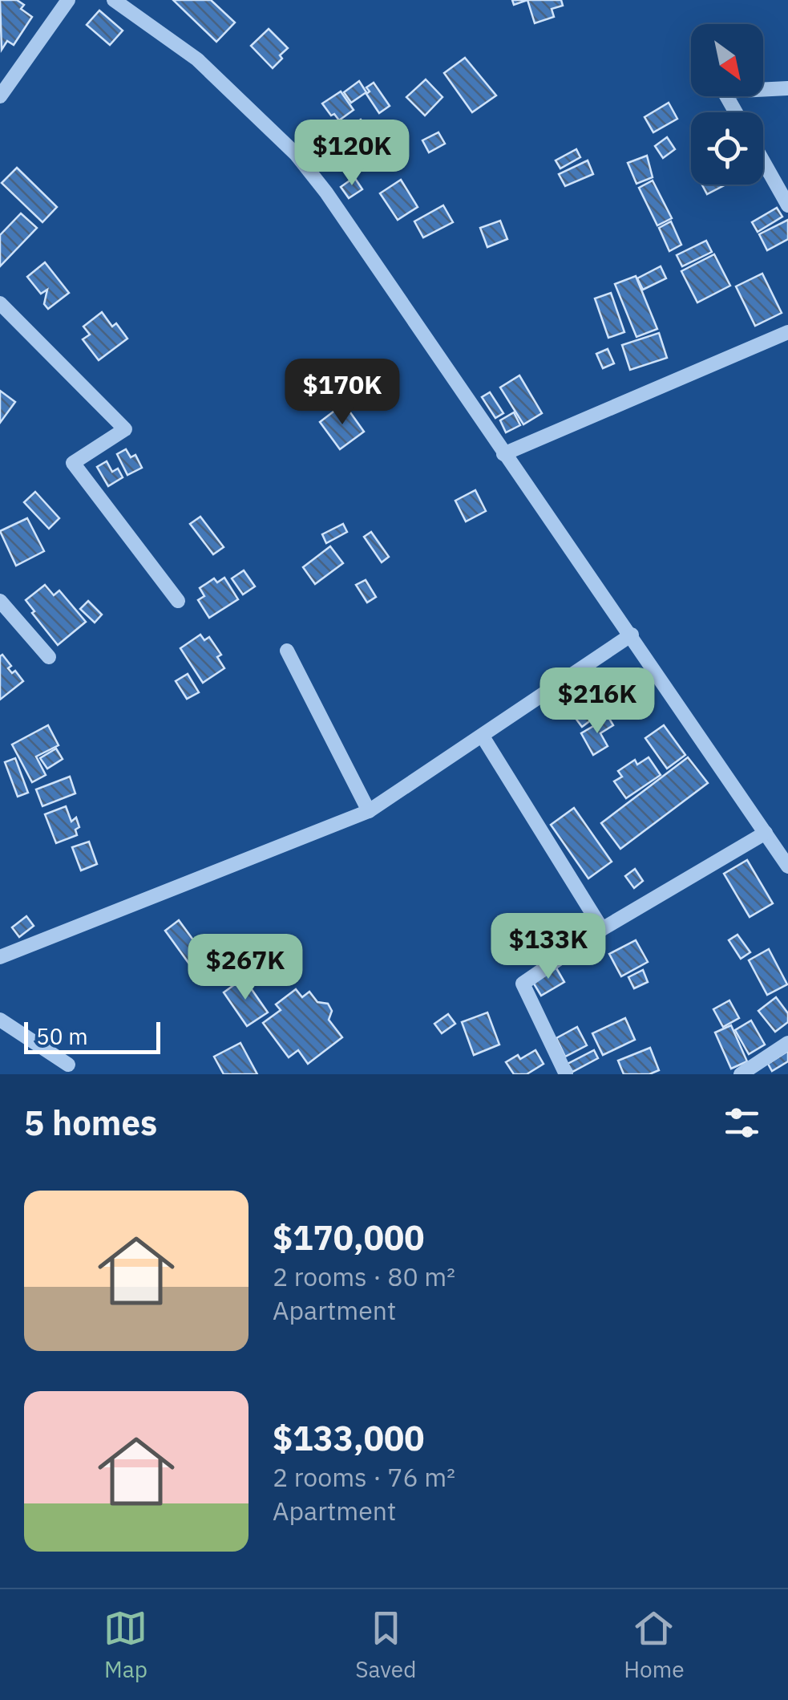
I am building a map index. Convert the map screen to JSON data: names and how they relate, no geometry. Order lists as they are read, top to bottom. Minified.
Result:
{"scale_bar":"50 m","north":"bottom right","page":{"price":["$120K","$170K","$216K","$133K","$267K"],"scale":"50 m","heading":"5 homes","list":[{"name":"$170,000","note":"2 rooms · 80 m² · Apartment"},{"name":"$133,000","note":"2 rooms · 76 m² · Apartment"}],"tabs":["Map","Saved","Home"]}}
